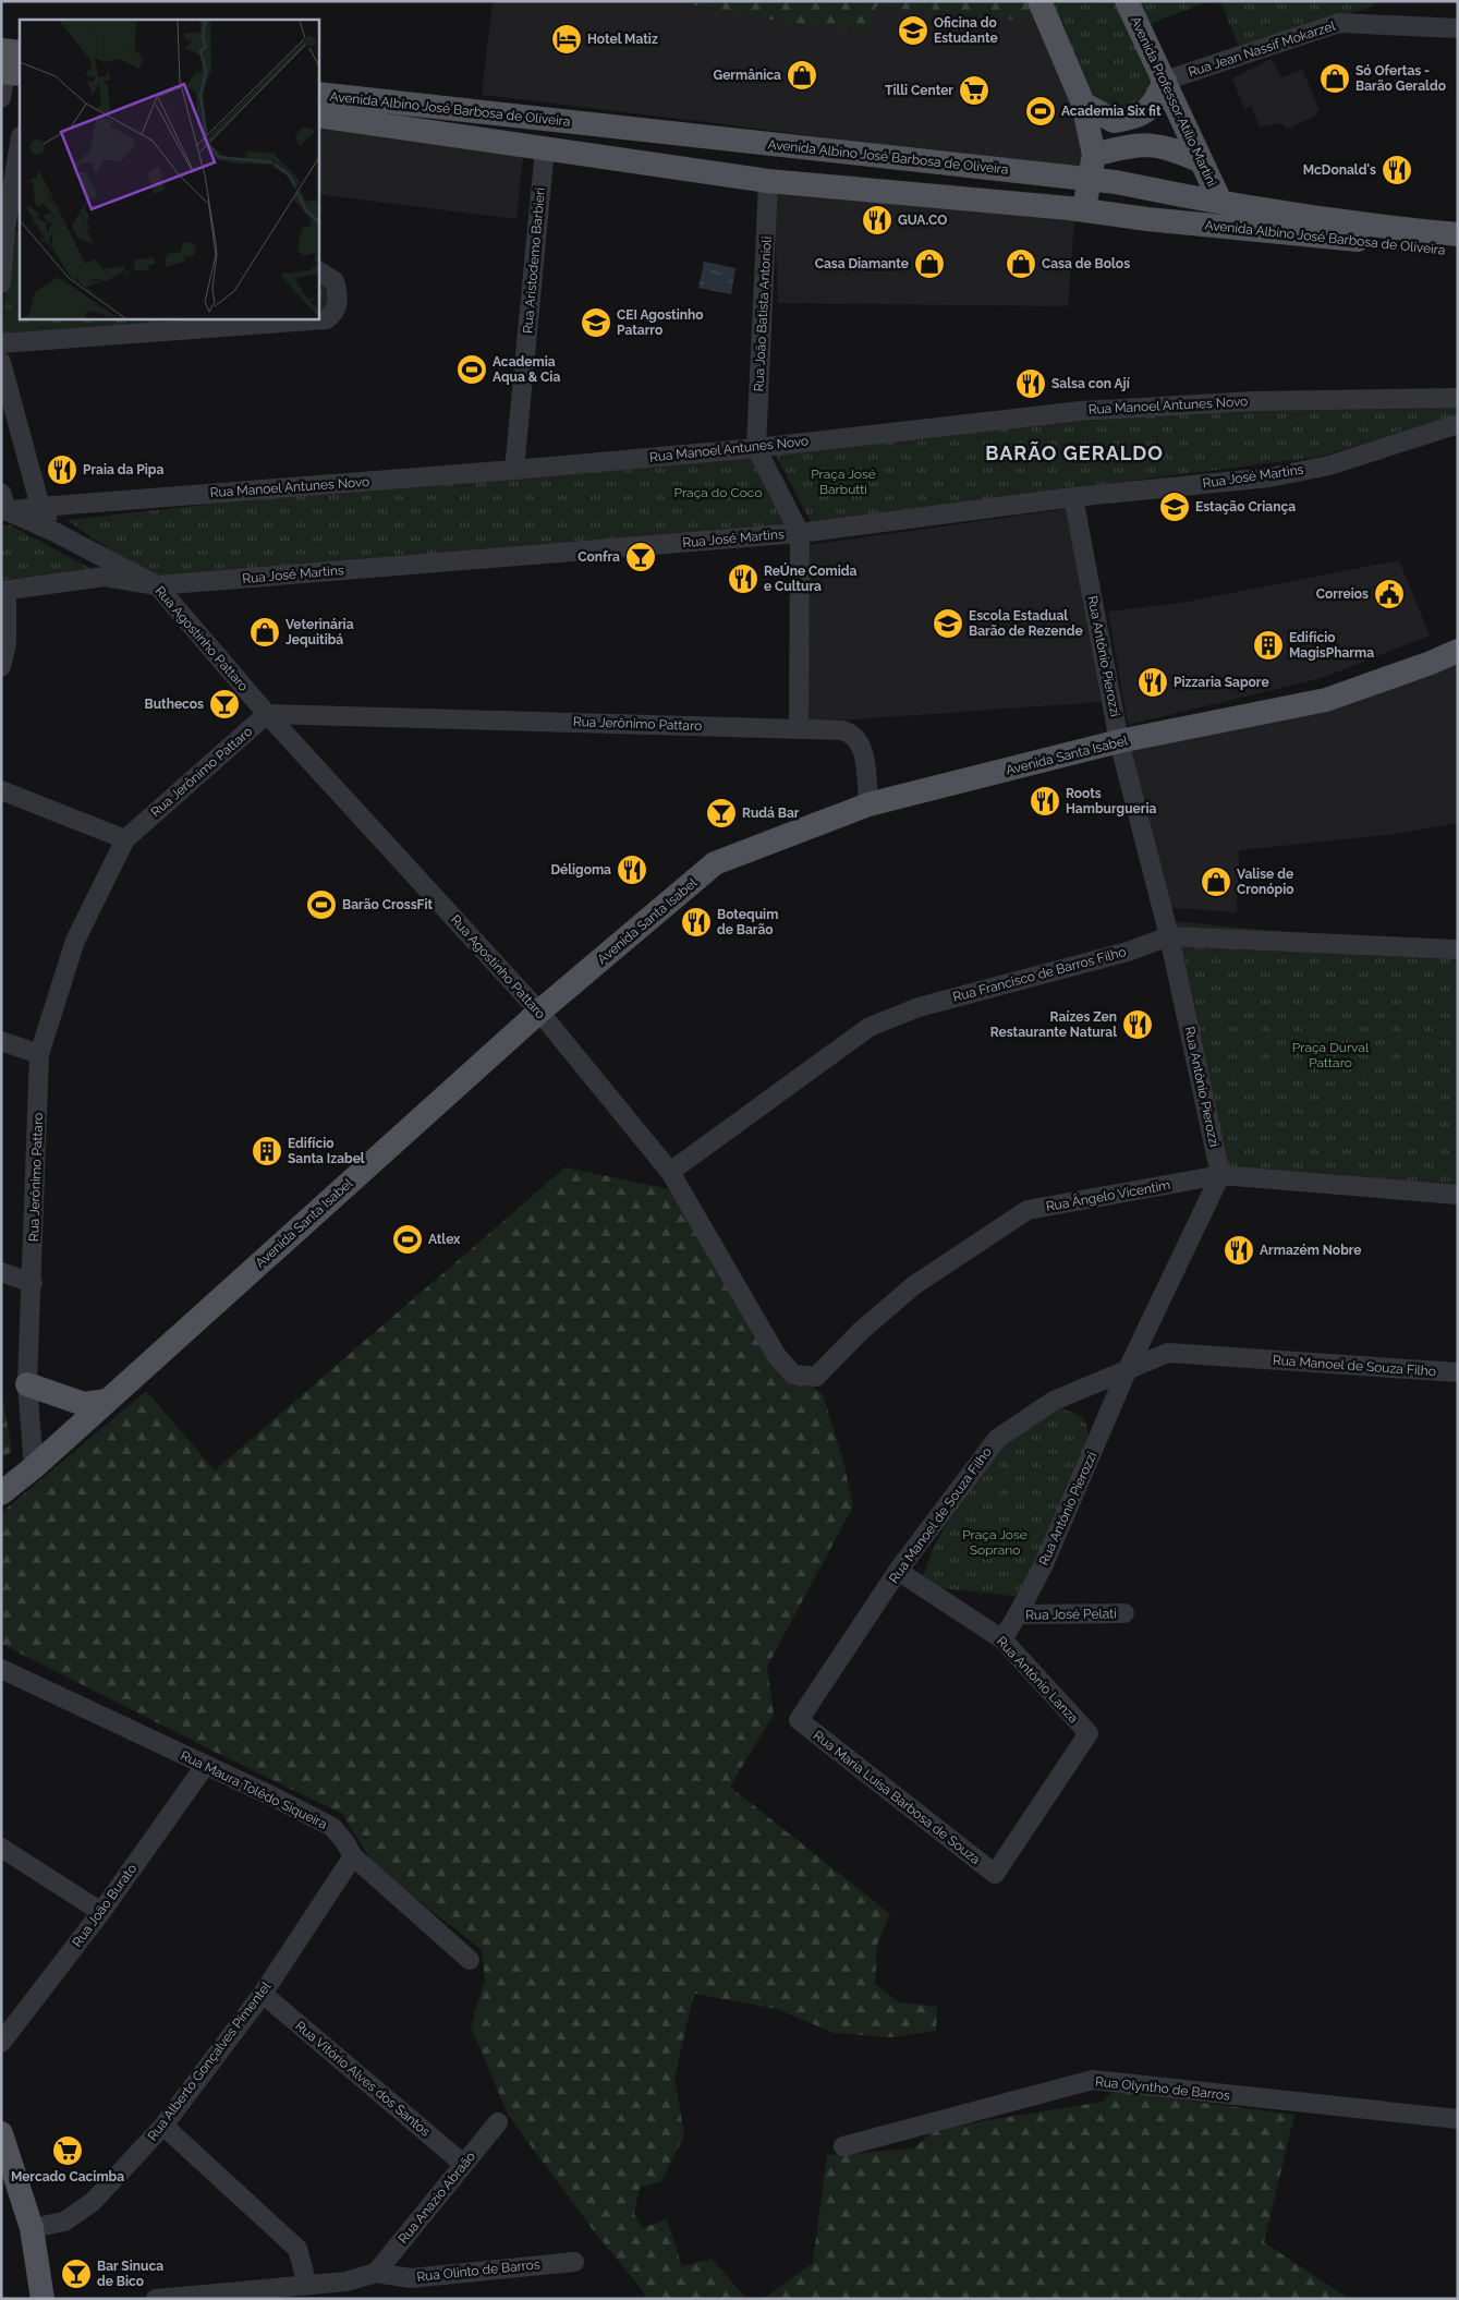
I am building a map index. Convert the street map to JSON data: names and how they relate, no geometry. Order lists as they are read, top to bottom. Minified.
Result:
{"streets":{"main road":["Avenida Professor Atílio Martini","Avenida Albino José Barbosa de Oliveira","Avenida Santa Isabel"],"street":["Rua Jean Nassif Mokarzel","Rua Aristodemo Barbieri","Rua João Batista Antonioli","Rua Manoel Antunes Novo","Rua José Martins","Rua Agostinho Pattaro","Rua Antônio Pierozzi","Rua Jerônimo Pattaro","Rua Francisco de Barros Filho","Rua Ângelo Vicentim","Rua Manoel de Souza Filho","Rua José Pelati","Rua Antônio Lanza","Rua Maura Tolêdo Siqueira","Rua Maria Luísa Barbosa de Souza","Rua João Burato","Rua Alberto Gonçalves Pímentel","Rua Vitório Alves dos Santos","Rua Olyntho de Barros","Rua Anazio Abraão","Rua Olinto de Barros"]},"crossings":[["Rua Jean Nassif Mokarzel","Avenida Professor Atílio Martini"],["Avenida Professor Atílio Martini","Avenida Albino José Barbosa de Oliveira"],["Avenida Albino José Barbosa de Oliveira","Rua Aristodemo Barbieri"],["Avenida Albino José Barbosa de Oliveira","Rua João Batista Antonioli"],["Rua Aristodemo Barbieri","Rua Manoel Antunes Novo"],["Rua João Batista Antonioli","Rua Manoel Antunes Novo"],["Rua Manoel Antunes Novo","Rua Agostinho Pattaro"],["Rua José Martins","Rua Agostinho Pattaro"],["Rua José Martins","Rua Antônio Pierozzi"],["Rua Agostinho Pattaro","Rua Jerônimo Pattaro"],["Rua Agostinho Pattaro","Avenida Santa Isabel"],["Rua Agostinho Pattaro","Rua Francisco de Barros Filho"],["Rua Agostinho Pattaro","Rua Ângelo Vicentim"],["Rua Antônio Pierozzi","Avenida Santa Isabel"],["Rua Antônio Pierozzi","Rua Francisco de Barros Filho"],["Rua Antônio Pierozzi","Rua Ângelo Vicentim"],["Rua Antônio Pierozzi","Rua Manoel de Souza Filho"],["Rua Antônio Pierozzi","Rua José Pelati"],["Rua Antônio Pierozzi","Rua Antônio Lanza"],["Rua Jerônimo Pattaro","Avenida Santa Isabel"],["Rua Manoel de Souza Filho","Rua Antônio Lanza"],["Rua Manoel de Souza Filho","Rua Maria Luísa Barbosa de Souza"],["Rua Antônio Lanza","Rua Maria Luísa Barbosa de Souza"],["Rua Maura Tolêdo Siqueira","Rua João Burato"],["Rua Maura Tolêdo Siqueira","Rua Alberto Gonçalves Pímentel"],["Rua Alberto Gonçalves Pímentel","Rua Vitório Alves dos Santos"],["Rua Vitório Alves dos Santos","Rua Anazio Abraão"],["Rua Anazio Abraão","Rua Olinto de Barros"]],"districts":["BARÃO GERALDO"],"parks":["Praça José Barbutti","Praça do Coco","Praça Durval Pattaro","Praça Jose Soprano"],"places":{"school or university":["Oficina do Estudante","CEI Agostinho Patarro","Estação Criança","Escola Estadual Barão de Rezende"],"hotel":["Hotel Matiz"],"shop":["Germânica","Só Ofertas - Barão Geraldo","Casa Diamante","Casa de Bolos","Veterinária Jequitibá","Valise de Cronópio"],"supermarket":["Tilli Center","Mercado Cacimba"],"sports":["Academia Six fit","Academia Aqua & Cia","Barão CrossFit","Atlex"],"restaurant":["McDonald's","GUA.CO","Salsa con Ají","Praia da Pipa","ReÚne Comida e Cultura","Pizzaria Sapore","Roots Hamburgueria","Déligoma","Botequim de Barão","Raízes Zen Restaurante Natural","Armazém Nobre"],"bar":["Confra","Buthecos","Rudá Bar","Bar Sinuca de Bico"],"public building":["Correios"],"building":["Edifício MagisPharma","Edifício Santa Izabel"]}}
